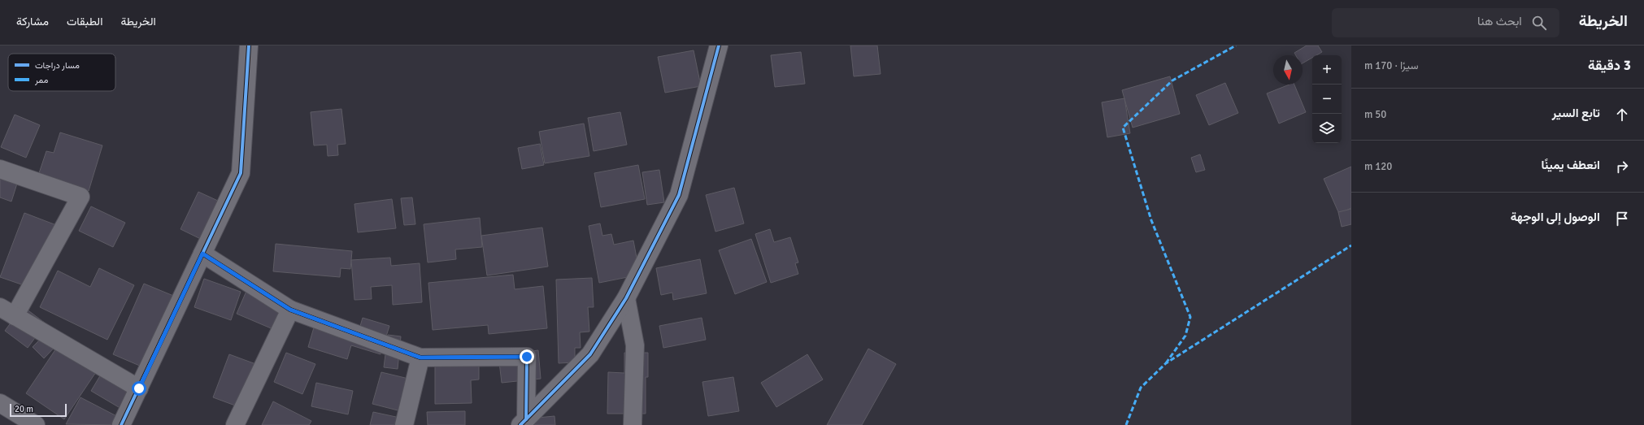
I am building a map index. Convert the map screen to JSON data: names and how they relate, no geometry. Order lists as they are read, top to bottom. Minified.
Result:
{"legend":["مسار دراجات","ممر"],"scale_bar":"20 m","north":"bottom","page":{"header":"الخريطة","search":"ابحث هنا","nav":["الخريطة","الطبقات","مشاركة"],"heading":["3 دقيقة","سيرًا · 170 m"],"map_buttons":["+","−"],"list":[["تابع السير","50 m"],["انعطف يمينًا","120 m"],"الوصول إلى الوجهة"],"scale":"20 m"}}
